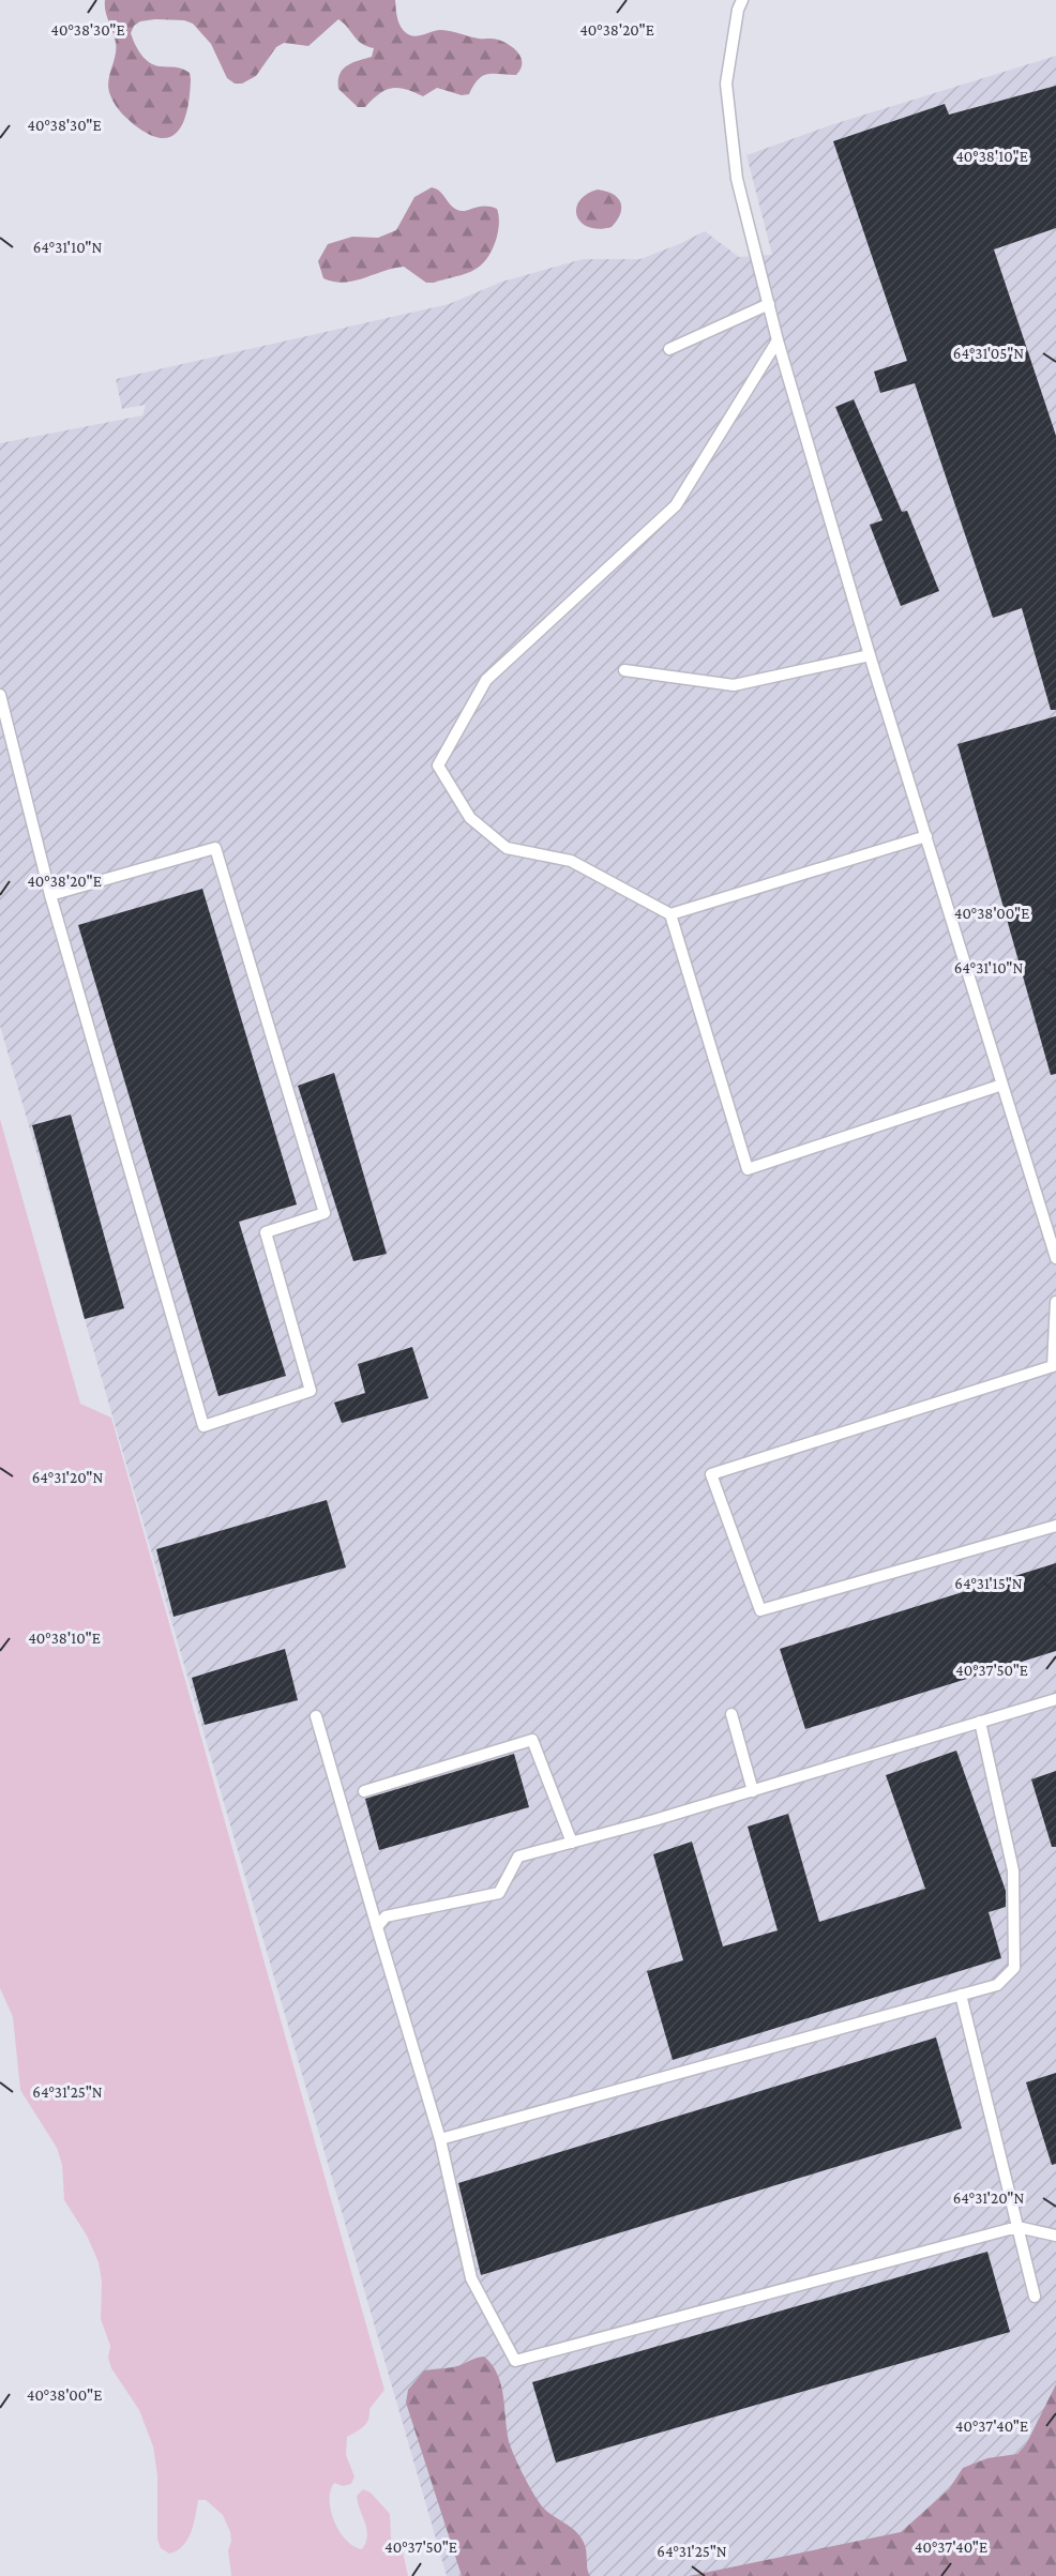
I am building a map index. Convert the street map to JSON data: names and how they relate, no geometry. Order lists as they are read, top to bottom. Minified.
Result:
{"coordinates":["40°38'30\"E","40°38'20\"E","40°38'10\"E","64°31'10\"N","64°31'05\"N","40°38'00\"E","64°31'20\"N","64°31'15\"N","40°37'50\"E","64°31'25\"N","40°37'40\"E"]}
